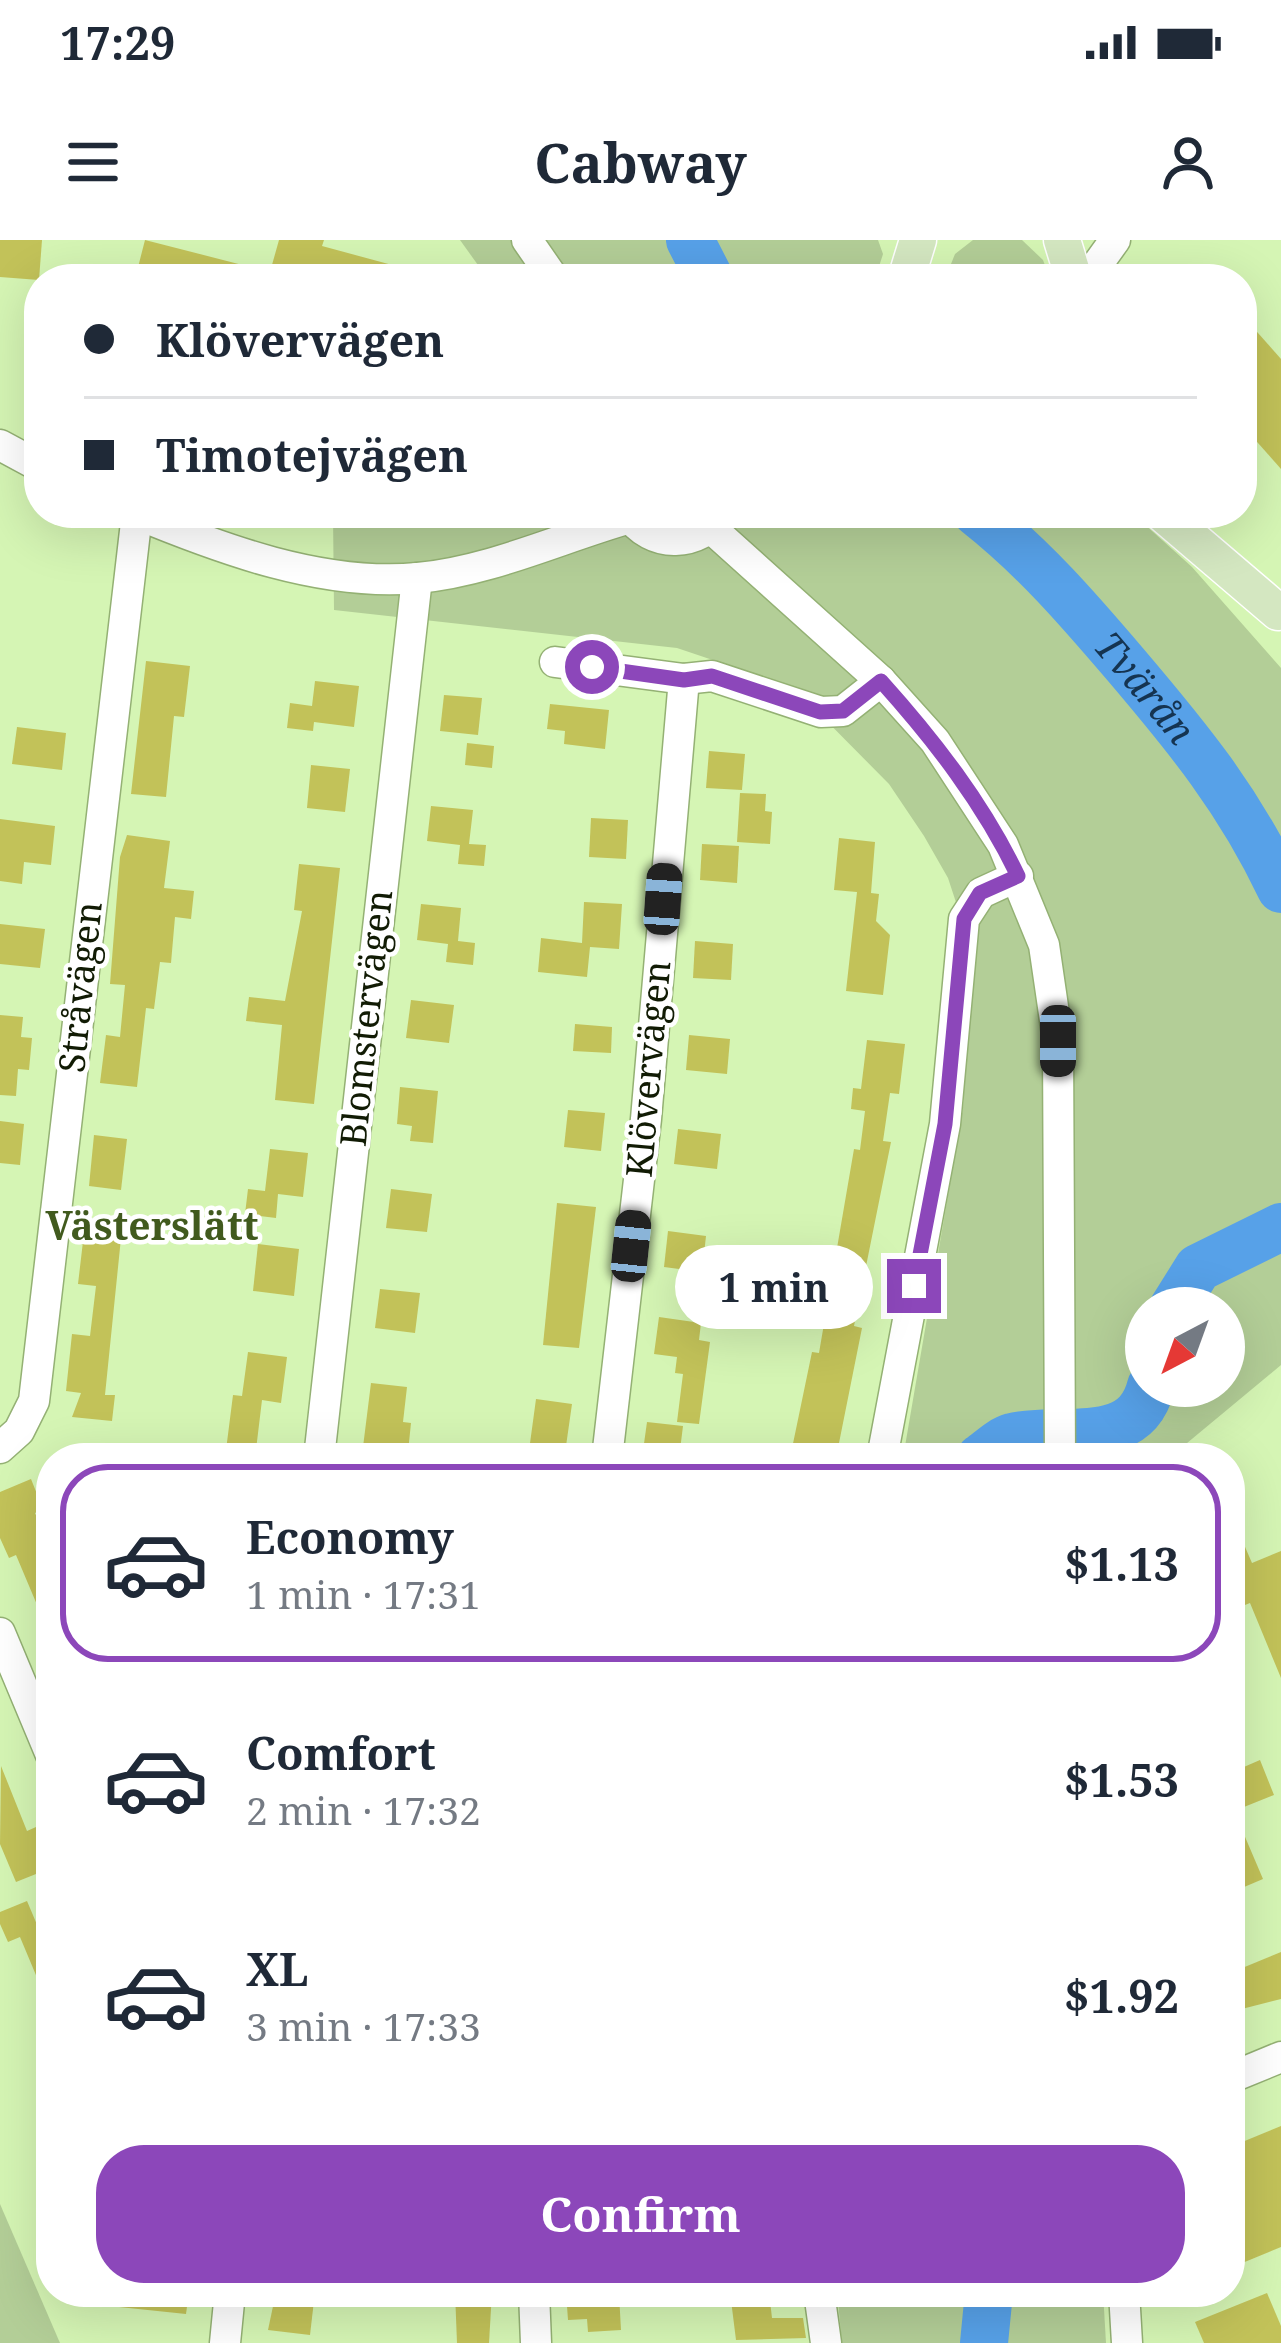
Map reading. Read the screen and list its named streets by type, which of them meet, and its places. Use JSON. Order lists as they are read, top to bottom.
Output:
{
  "streets": {
    "street": ["Stråvägen", "Blomstervägen", "Klövervägen"]
  },
  "districts": ["Västerslätt"],
  "water": ["Tvärån"],
  "north": "bottom left",
  "page": {
    "status": "17:29",
    "header": "Cabway",
    "banner": ["Klövervägen", "Timotejvägen"],
    "bubble": "1 min",
    "list": [
      {
        "name": "Economy",
        "note": "1 min · 17:31",
        "value": "$1.13"
      },
      {
        "name": "Comfort",
        "note": "2 min · 17:32",
        "value": "$1.53"
      },
      {
        "name": "XL",
        "note": "3 min · 17:33",
        "value": "$1.92"
      }
    ],
    "buttons": "Confirm"
  }
}
